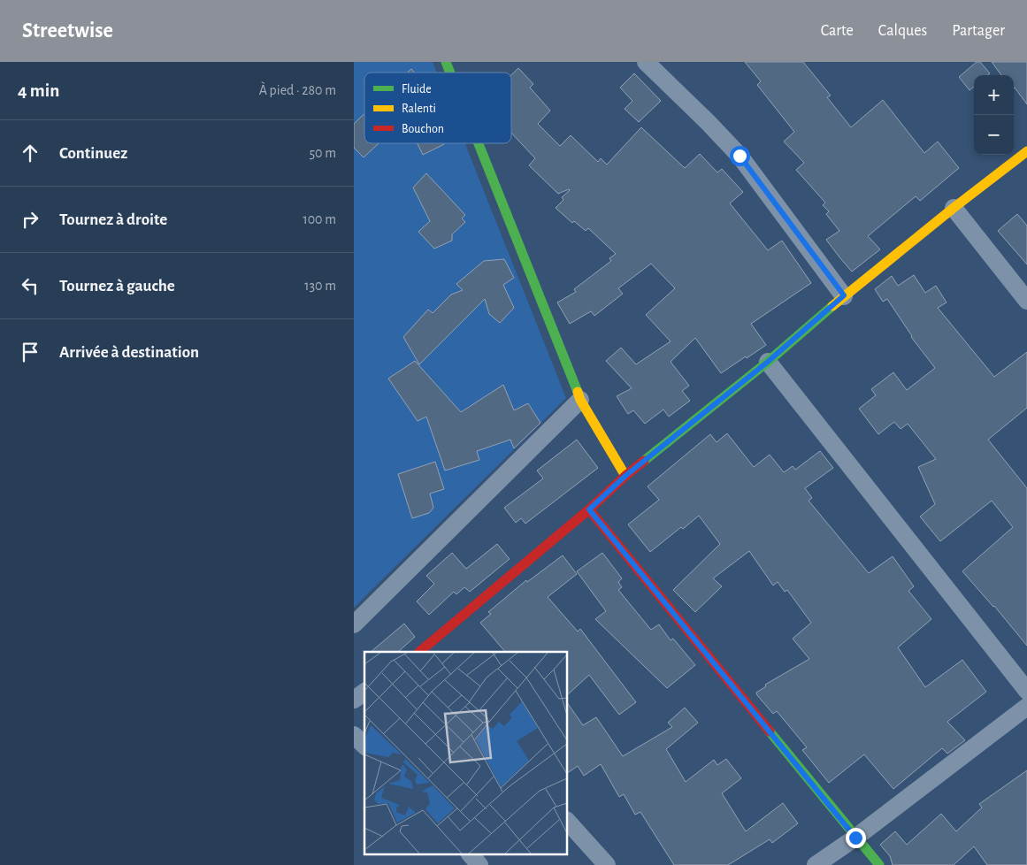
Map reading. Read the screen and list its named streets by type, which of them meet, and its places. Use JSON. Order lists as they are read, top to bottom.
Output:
{
  "legend": ["Fluide", "Ralenti", "Bouchon"],
  "page": {
    "header": "Streetwise",
    "nav": ["Carte", "Calques", "Partager"],
    "heading": ["4 min", "À pied · 280 m"],
    "map_buttons": ["+", "−"],
    "list": [
      ["Continuez", "50 m"],
      ["Tournez à droite", "100 m"],
      ["Tournez à gauche", "130 m"],
      "Arrivée à destination"
    ]
  }
}
